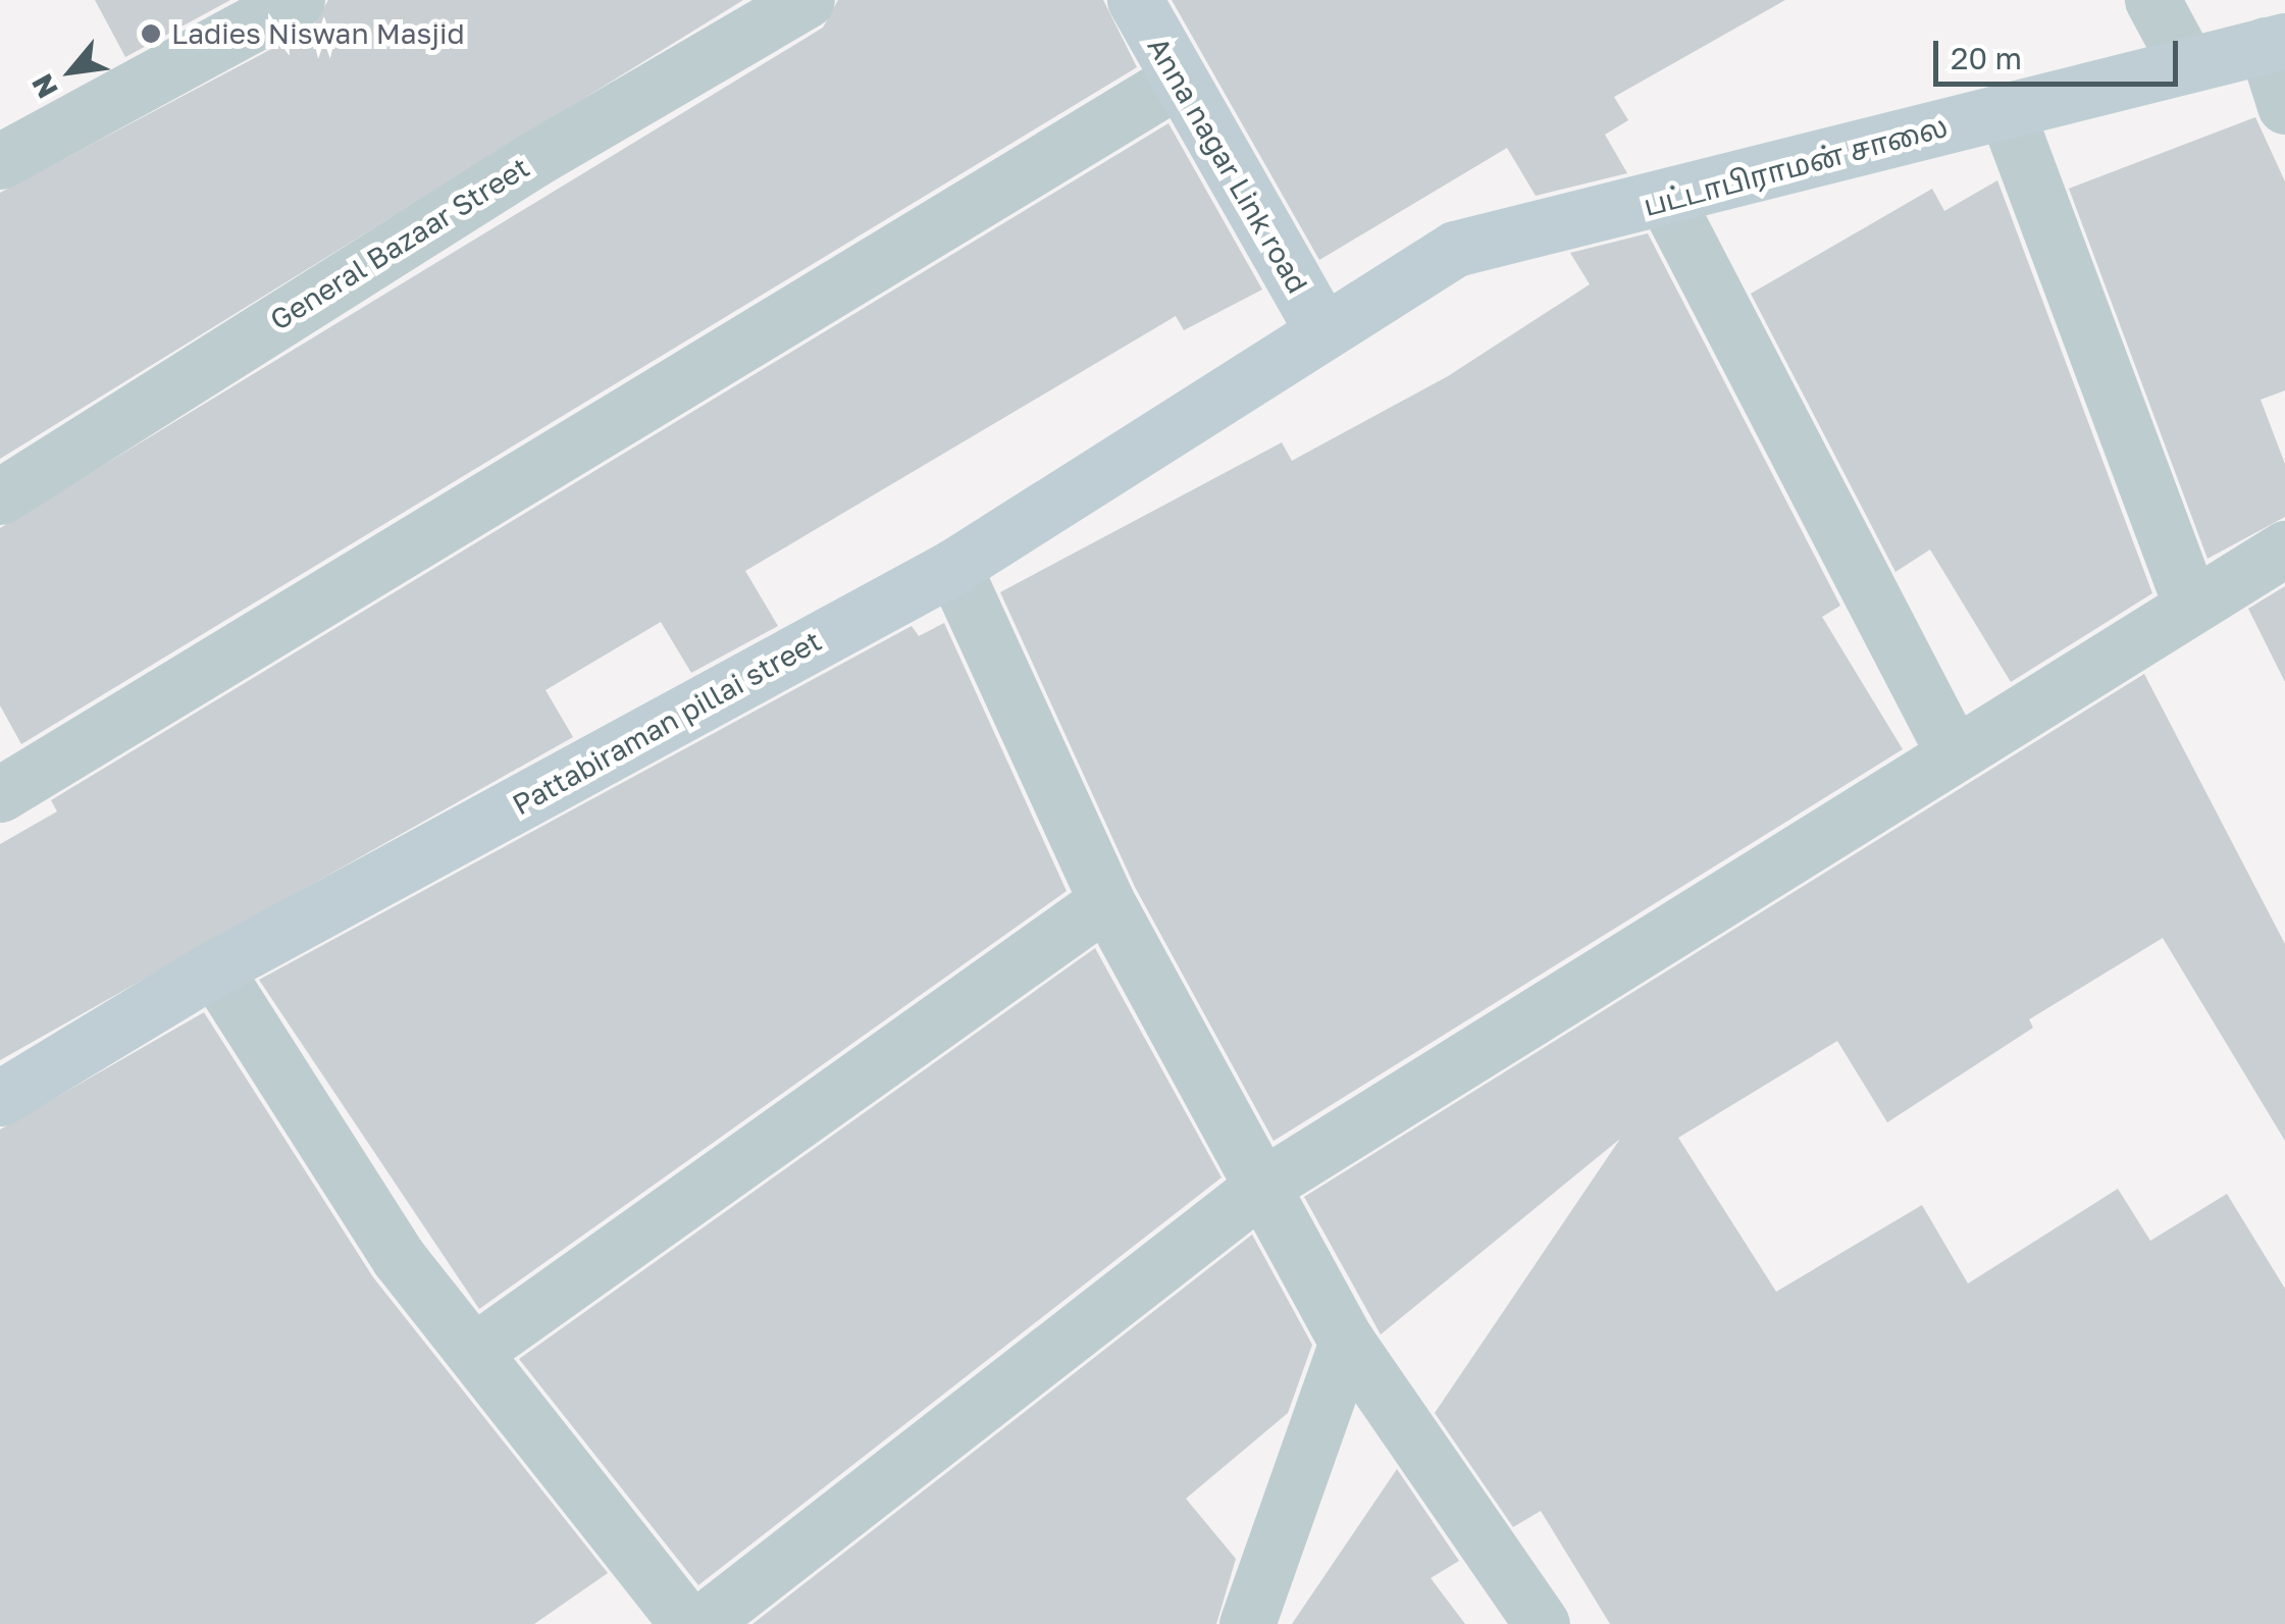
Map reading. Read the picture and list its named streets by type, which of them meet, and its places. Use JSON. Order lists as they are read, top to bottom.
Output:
{
  "streets": {
    "street": [
      "Anna nagar Link road",
      "பட்டாபிராமன் சாலை",
      "General Bazaar Street",
      "Pattabiraman pillai street"
    ]
  },
  "crossings": [
    ["Anna nagar Link road", "பட்டாபிராமன் சாலை"],
    ["Anna nagar Link road", "Pattabiraman pillai street"],
    ["பட்டாபிராமன் சாலை", "Pattabiraman pillai street"]
  ],
  "places": ["Ladies Niswan Masjid"],
  "scale_bar": "20 m",
  "north": "bottom left"
}
